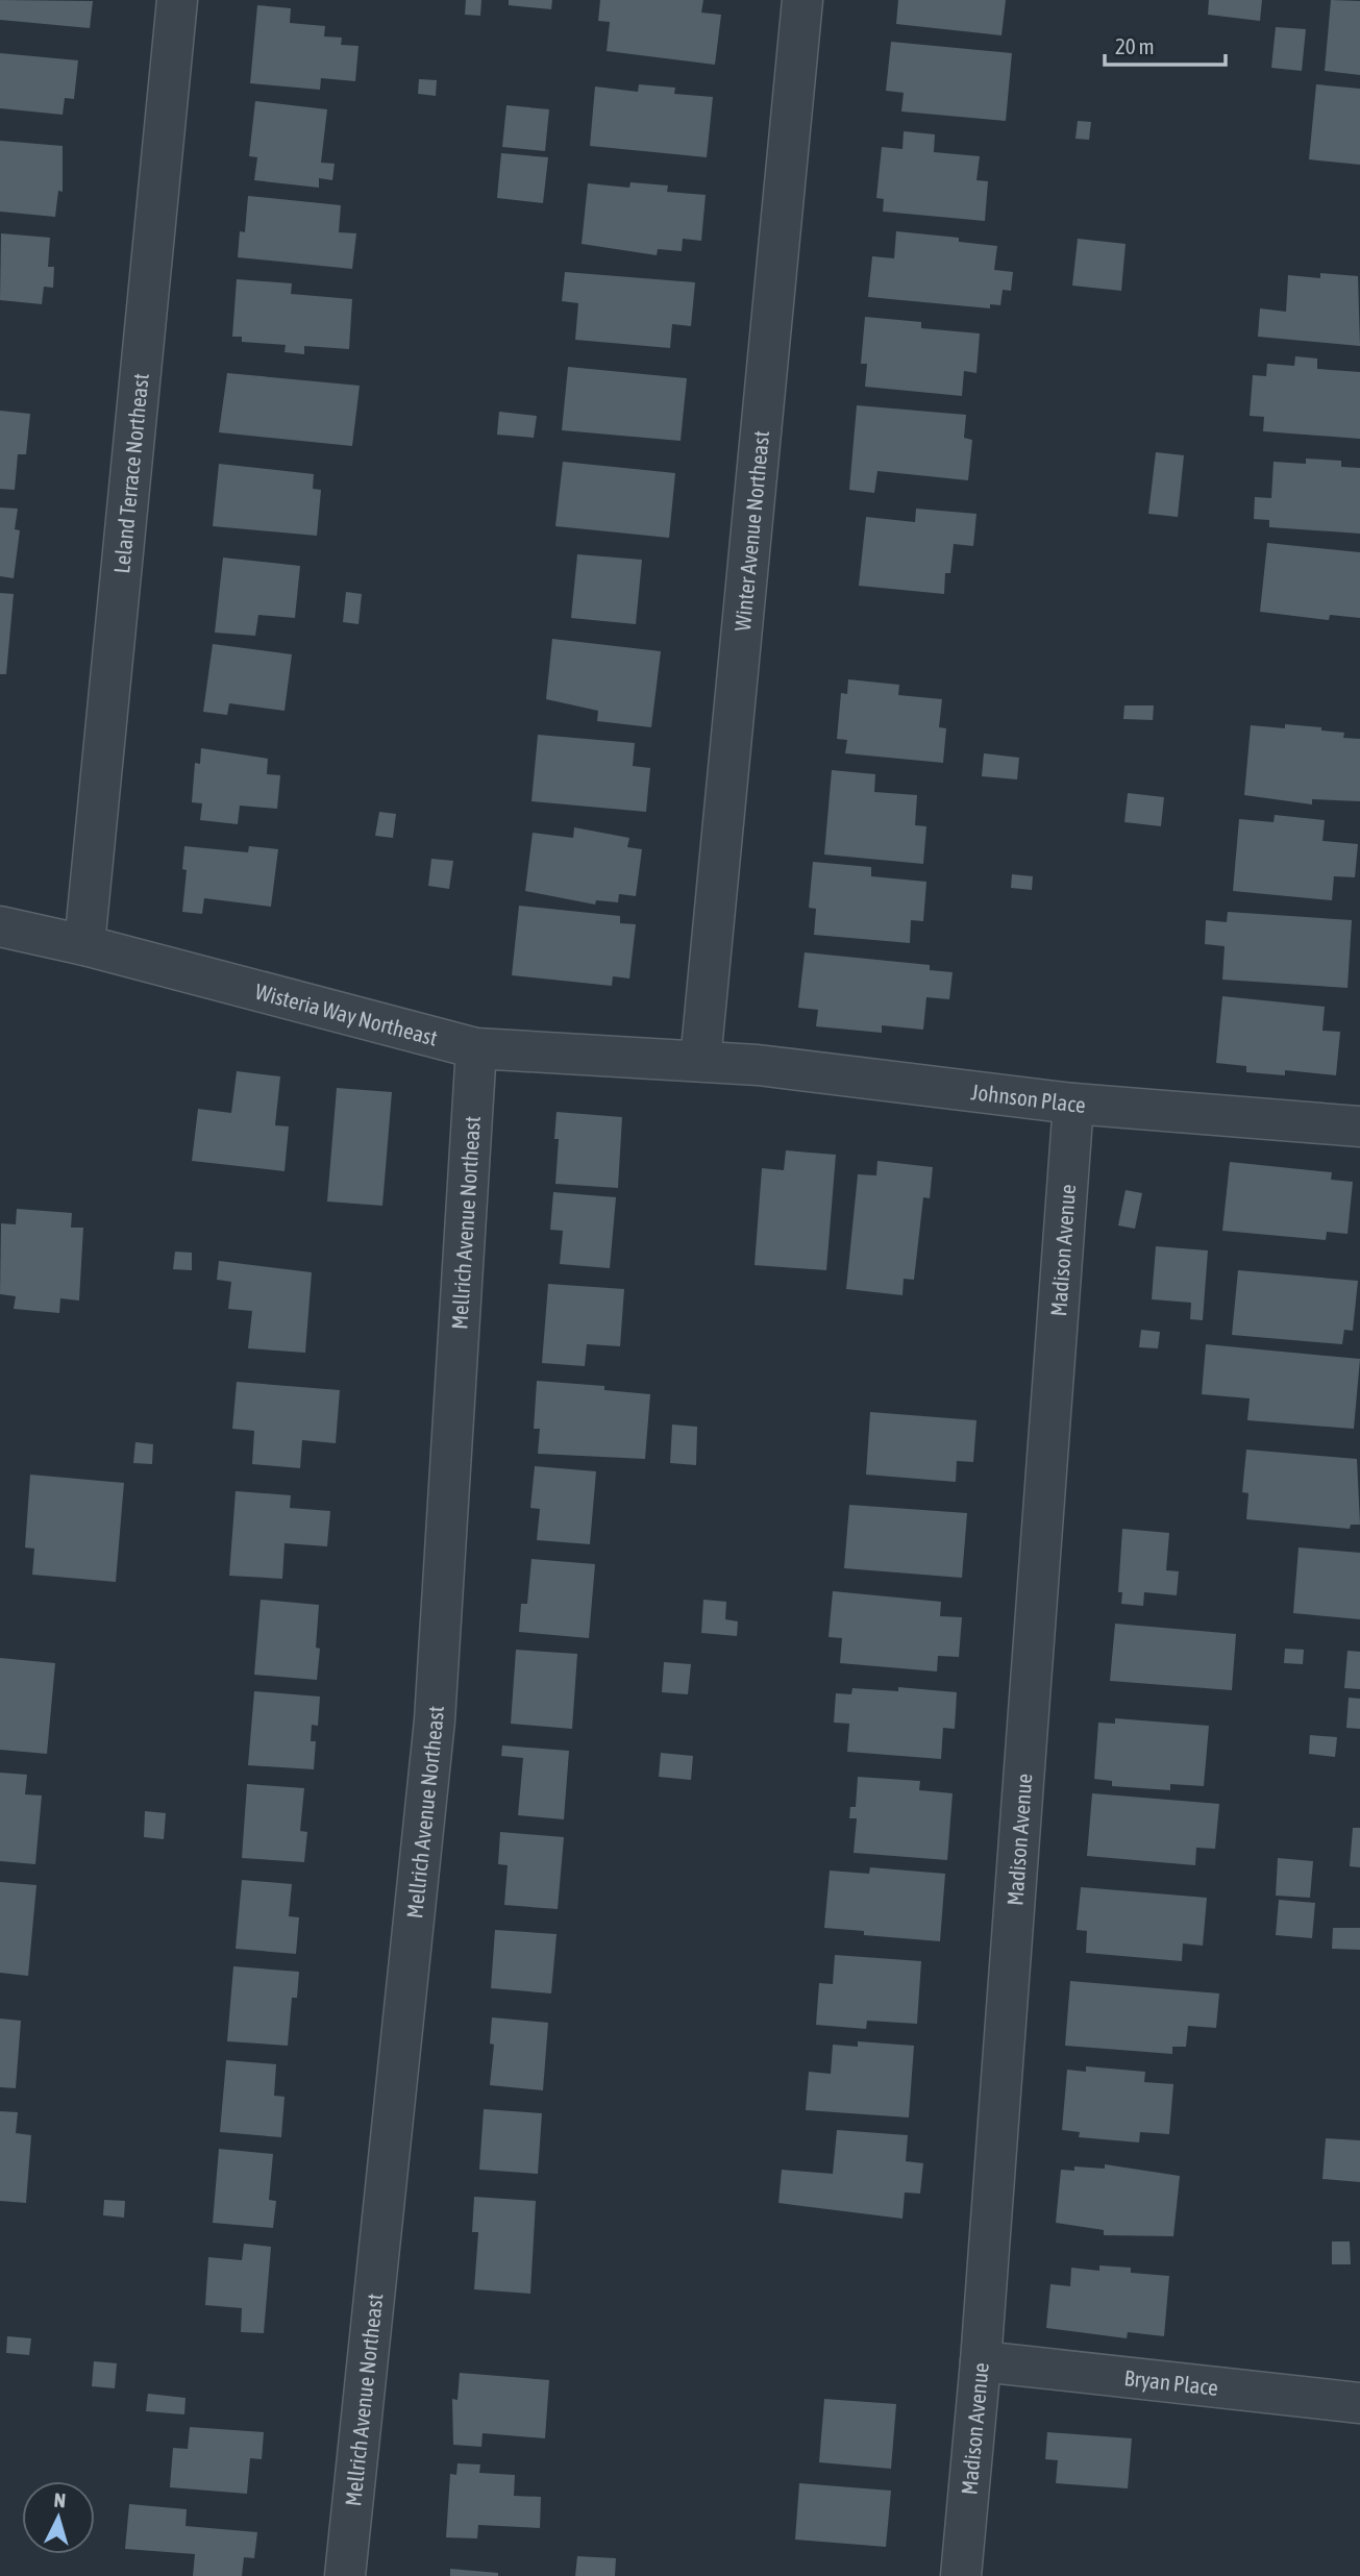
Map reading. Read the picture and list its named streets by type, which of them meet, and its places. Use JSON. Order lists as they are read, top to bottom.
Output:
{
  "streets": {
    "street": [
      "Leland Terrace Northeast",
      "Winter Avenue Northeast",
      "Wisteria Way Northeast",
      "Johnson Place",
      "Mellrich Avenue Northeast",
      "Madison Avenue",
      "Bryan Place"
    ]
  },
  "crossings": [
    ["Leland Terrace Northeast", "Wisteria Way Northeast"],
    ["Winter Avenue Northeast", "Wisteria Way Northeast"],
    ["Winter Avenue Northeast", "Johnson Place"],
    ["Wisteria Way Northeast", "Johnson Place"],
    ["Wisteria Way Northeast", "Mellrich Avenue Northeast"],
    ["Johnson Place", "Madison Avenue"],
    ["Madison Avenue", "Bryan Place"]
  ],
  "scale_bar": "20 m",
  "north": "top"
}
